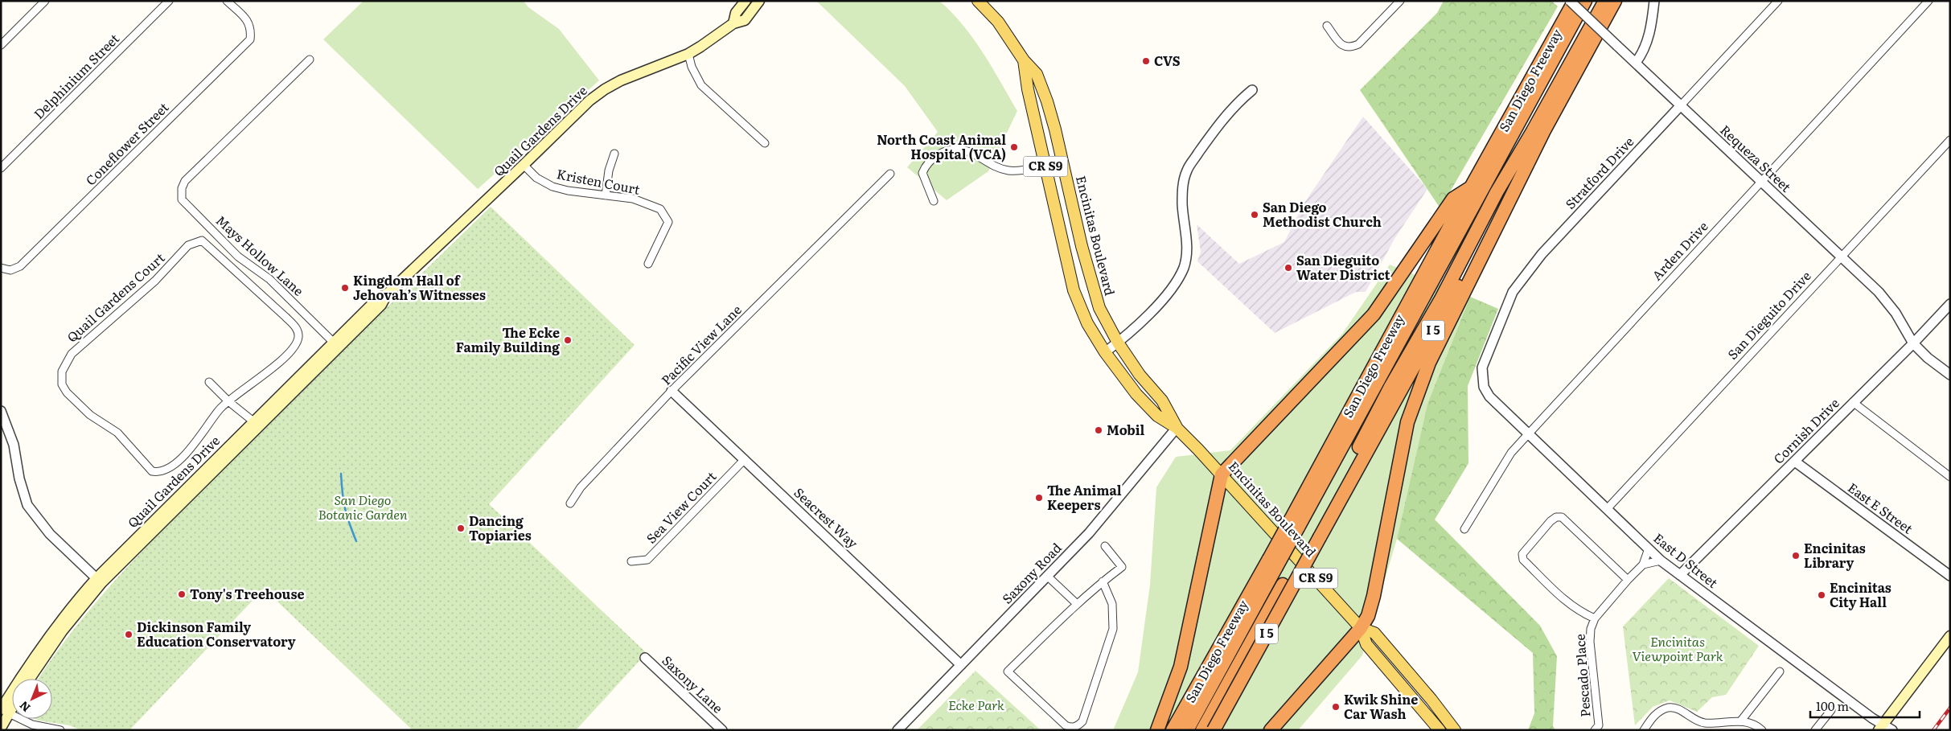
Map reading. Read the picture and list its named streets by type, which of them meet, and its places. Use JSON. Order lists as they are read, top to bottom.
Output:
{
  "streets": {
    "highway": ["San Diego Freeway", "I 5"],
    "main road": ["Quail Gardens Drive", "CR S9", "Encinitas Boulevard"],
    "street": [
      "Delphinium Street",
      "Coneflower Street",
      "Requeza Street",
      "Stratford Drive",
      "Kristen Court",
      "Arden Drive",
      "Mays Hollow Lane",
      "Quail Gardens Court",
      "San Dieguito Drive",
      "Pacific View Lane",
      "Cornish Drive",
      "Sea View Court",
      "East E Street",
      "Seacrest Way",
      "East D Street",
      "Saxony Road",
      "Pescado Place",
      "Saxony Lane"
    ]
  },
  "crossings": [
    ["Quail Gardens Drive", "Kristen Court"],
    ["Quail Gardens Drive", "Mays Hollow Lane"],
    ["Requeza Street", "Stratford Drive"],
    ["Requeza Street", "Arden Drive"],
    ["Requeza Street", "San Dieguito Drive"],
    ["Requeza Street", "Cornish Drive"],
    ["Stratford Drive", "East D Street"],
    ["Encinitas Boulevard", "Saxony Road"],
    ["Arden Drive", "East D Street"],
    ["San Dieguito Drive", "East D Street"],
    ["Pacific View Lane", "Seacrest Way"],
    ["Cornish Drive", "East E Street"],
    ["Cornish Drive", "East D Street"],
    ["Sea View Court", "Seacrest Way"],
    ["Seacrest Way", "Saxony Road"],
    ["East D Street", "Pescado Place"]
  ],
  "parks": ["San Diego Botanic Garden", "Encinitas Viewpoint Park", "Ecke Park"],
  "places": [
    "CVS",
    "North Coast Animal Hospital (VCA)",
    "San Diego Methodist Church",
    "San Dieguito Water District",
    "Kingdom Hall of Jehovah’s Witnesses",
    "The Ecke Family Building",
    "Mobil",
    "The Animal Keepers",
    "Dancing Topiaries",
    "Encinitas Library",
    "Tony's Treehouse",
    "Encinitas City Hall",
    "Dickinson Family Education Conservatory",
    "Kwik Shine Car Wash"
  ],
  "scale_bar": "100 m",
  "north": "bottom left"
}
